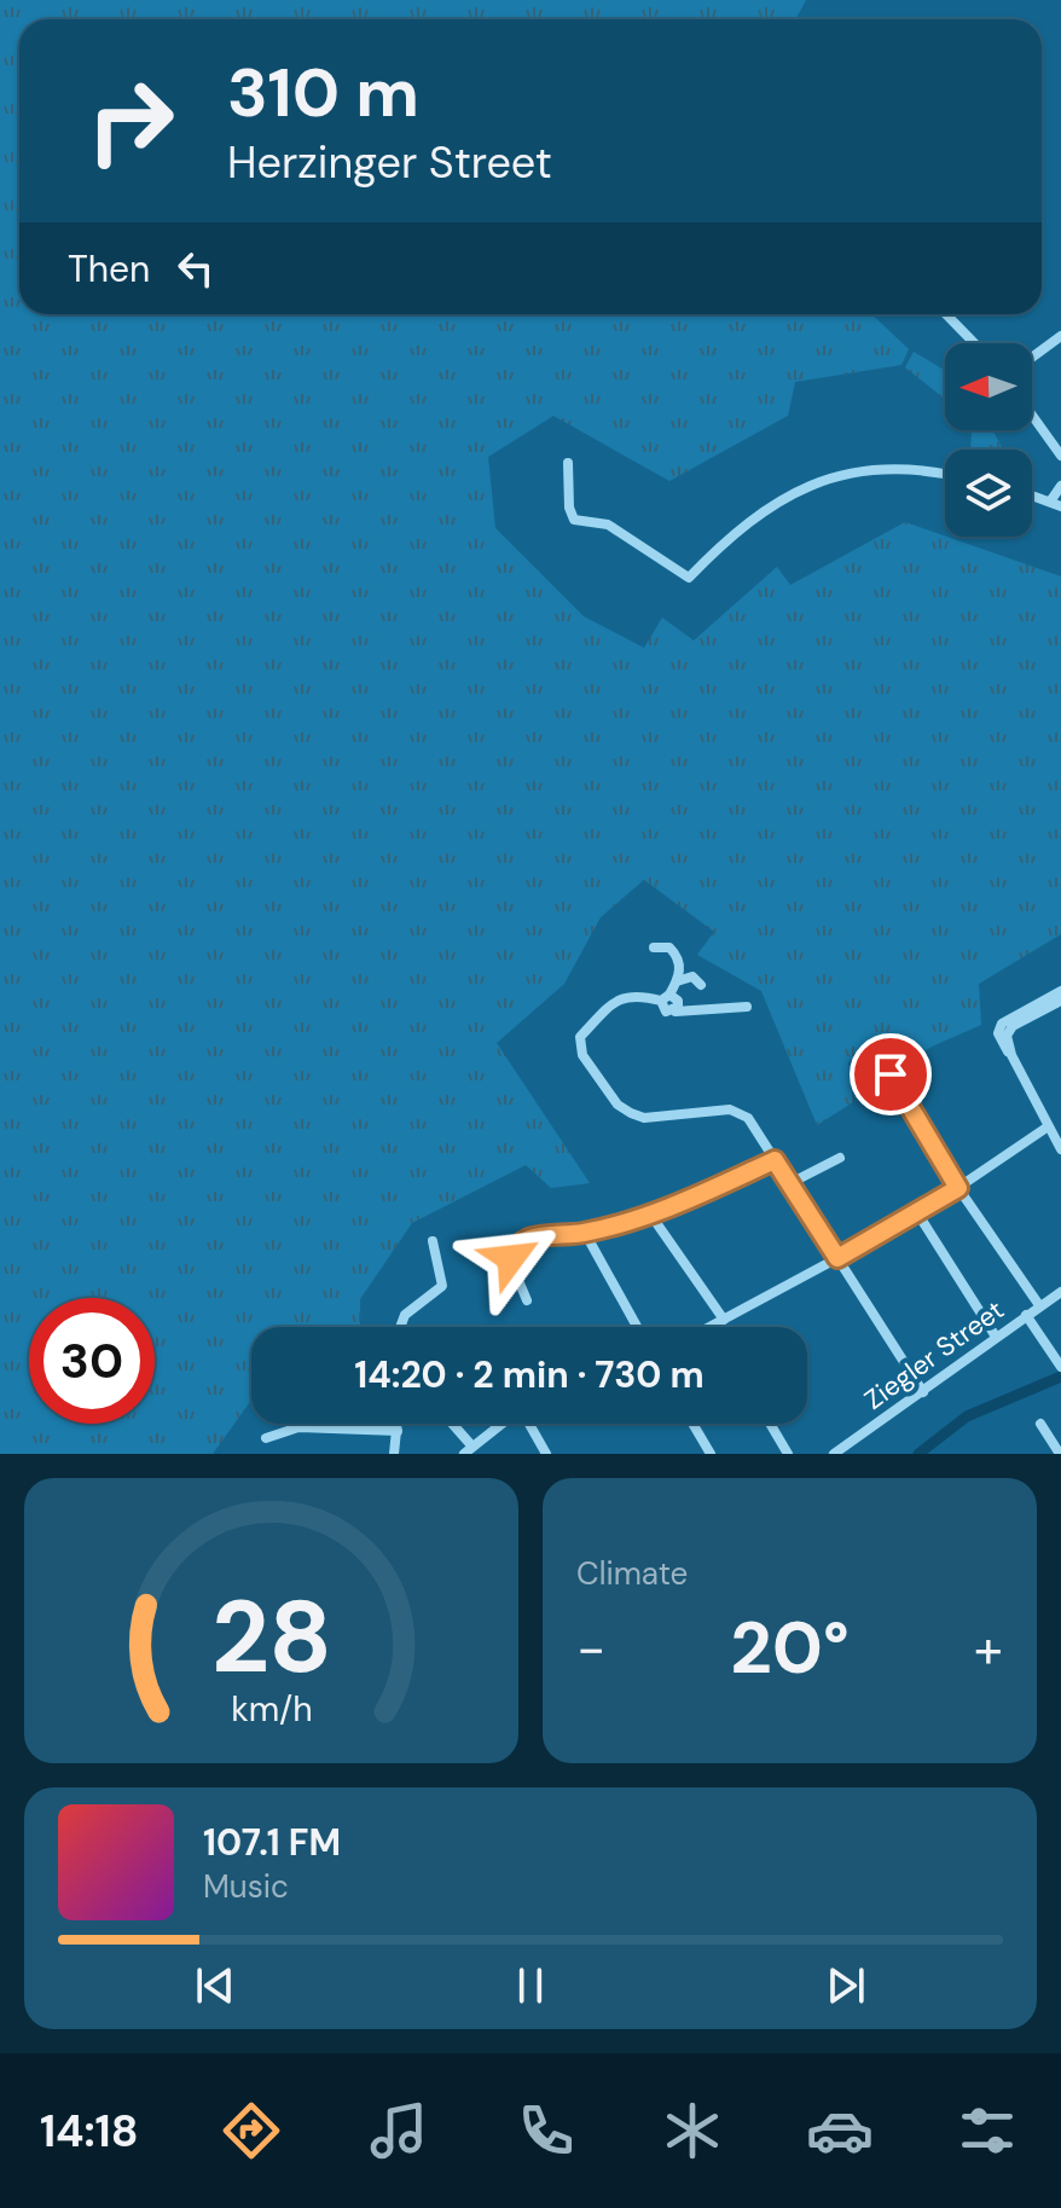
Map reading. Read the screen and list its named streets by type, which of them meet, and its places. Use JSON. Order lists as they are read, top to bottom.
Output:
{
  "streets": {
    "street": ["Ziegler Street"]
  },
  "north": "left",
  "page": {
    "turn": ["310 m", "Herzinger Street"],
    "then": "Then",
    "limit": "30",
    "trip": "14:20 · 2 min · 730 m",
    "tile": "Climate",
    "heat": ["−", "20°", "+"],
    "song": ["107.1 FM", "Music"],
    "tabs": "14:18",
    "gauge": ["28", "km/h"]
  }
}
